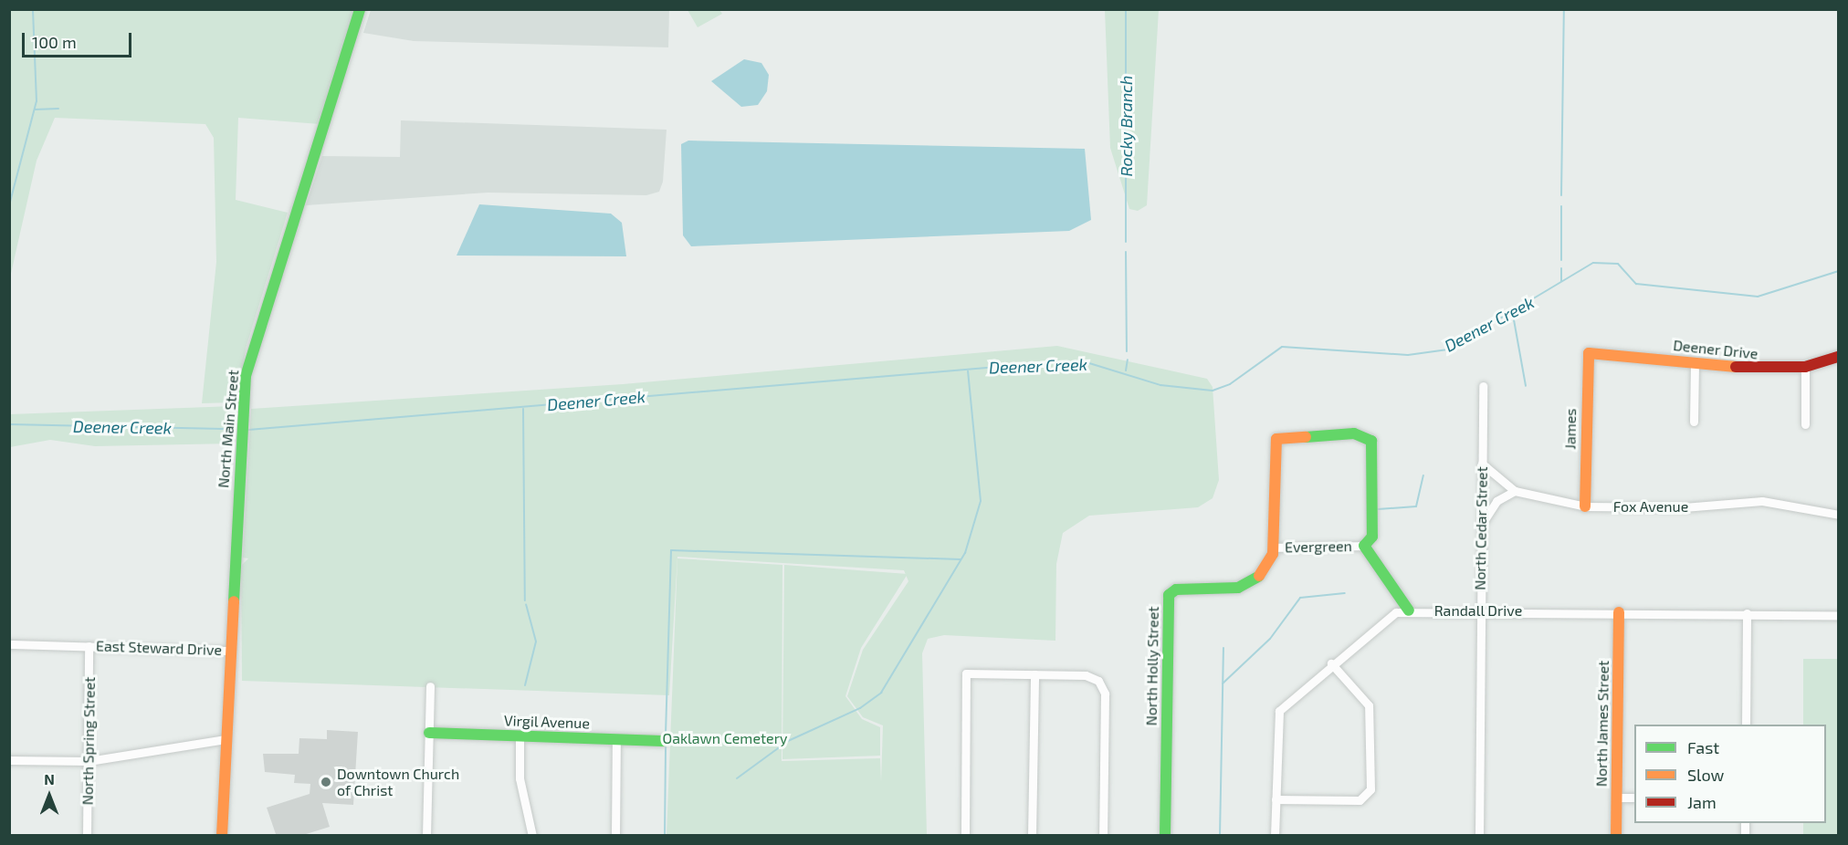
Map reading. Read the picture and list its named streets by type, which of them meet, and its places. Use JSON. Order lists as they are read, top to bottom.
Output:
{
  "streets": {
    "street": [
      "Deener Drive",
      "North Main Street",
      "James",
      "Fox Avenue",
      "North Cedar Street",
      "Evergreen",
      "Randall Drive",
      "East Steward Drive",
      "North Holly Street",
      "Virgil Avenue",
      "North James Street",
      "North Spring Street"
    ]
  },
  "crossings": [
    ["Deener Drive", "James"],
    ["North Main Street", "East Steward Drive"],
    ["James", "Fox Avenue"],
    ["North Cedar Street", "Randall Drive"],
    ["Evergreen", "North Holly Street"],
    ["Randall Drive", "North James Street"],
    ["East Steward Drive", "North Spring Street"]
  ],
  "water": ["Rocky Branch", "Deener Creek"],
  "parks": ["Oaklawn Cemetery"],
  "places": ["Downtown Church of Christ"],
  "legend": ["Fast", "Slow", "Jam"],
  "scale_bar": "100 m",
  "north": "top"
}
